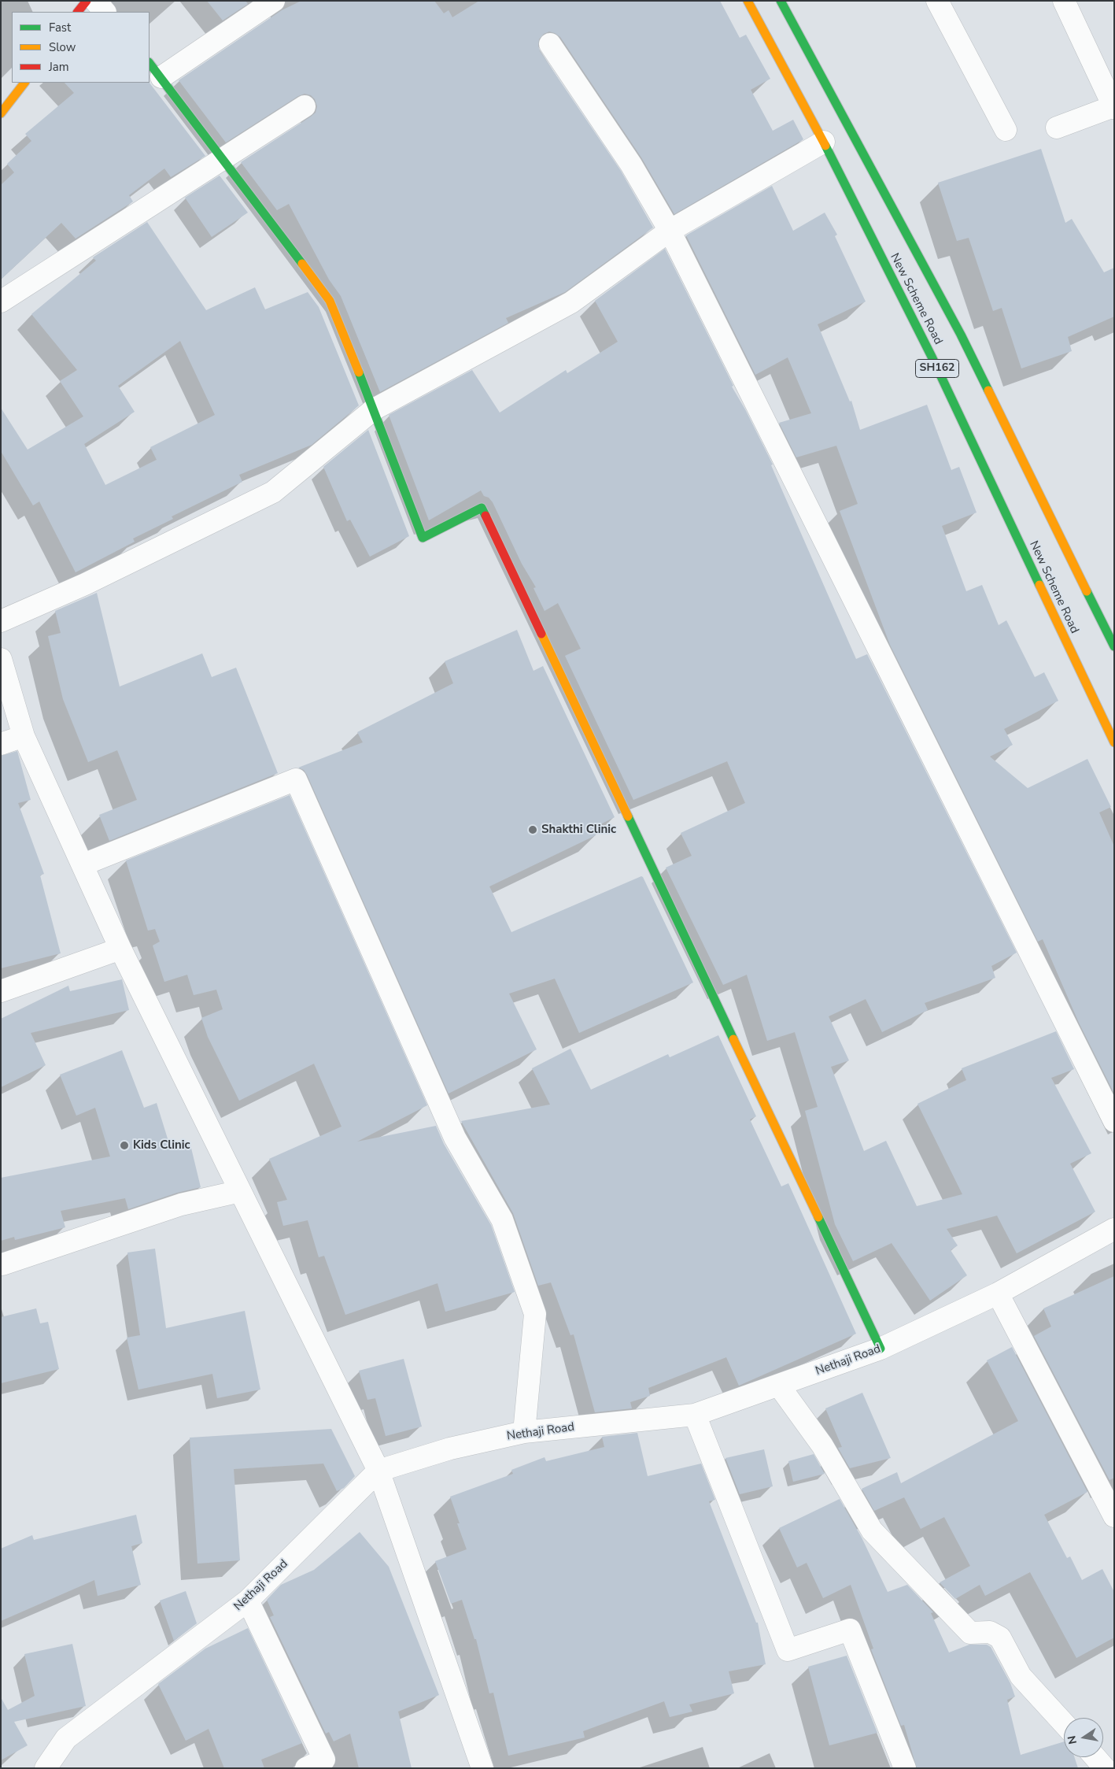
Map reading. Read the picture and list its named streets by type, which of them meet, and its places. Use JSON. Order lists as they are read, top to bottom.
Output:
{
  "streets": {
    "street": ["New Scheme Road", "SH162", "Nethaji Road"]
  },
  "places": ["Shakthi Clinic", "Kids Clinic"],
  "legend": ["Fast", "Slow", "Jam"],
  "north": "left"
}
